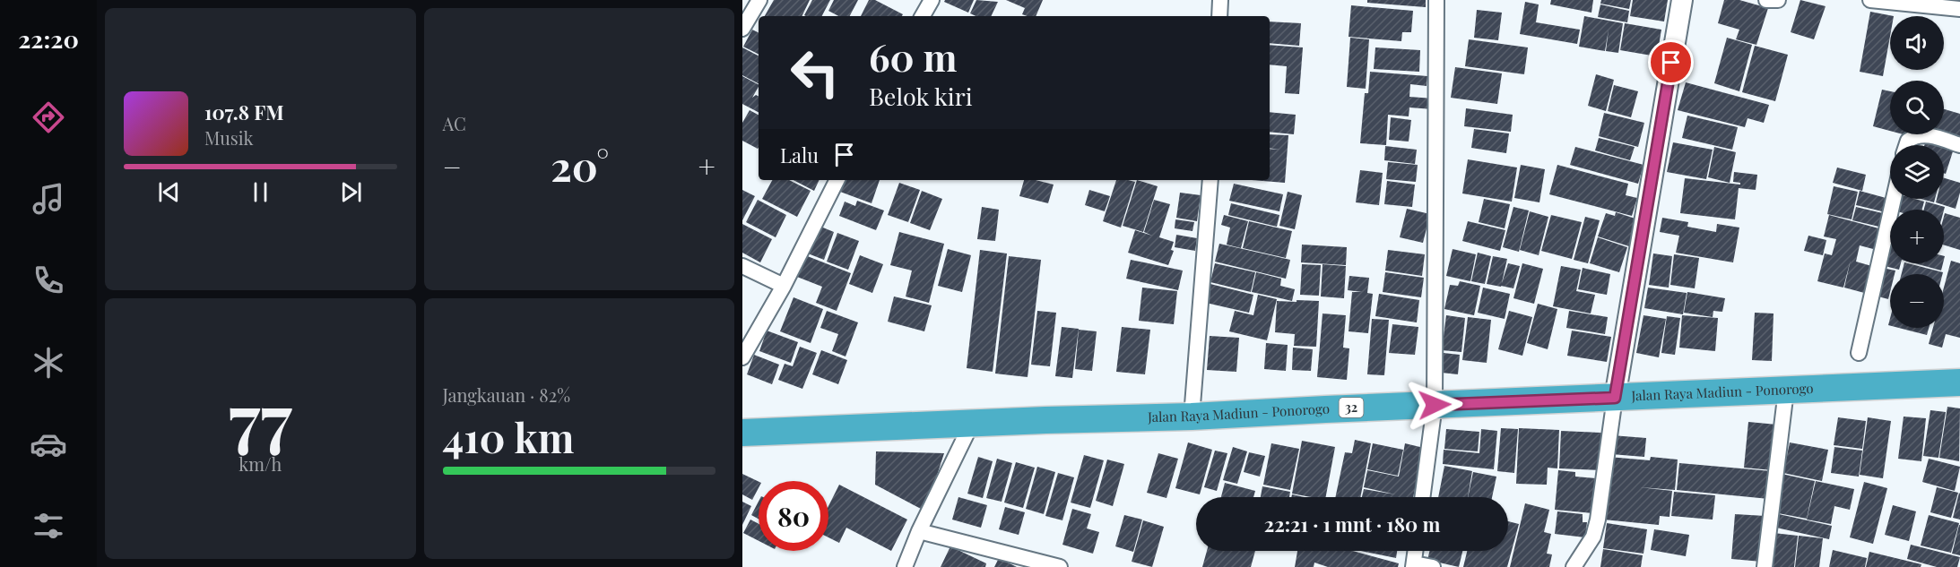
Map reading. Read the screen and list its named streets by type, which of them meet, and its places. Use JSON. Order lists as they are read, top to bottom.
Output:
{
  "streets": {
    "highway": ["Jalan Raya Madiun - Ponorogo", "32"]
  },
  "page": {
    "tabs": "22:20",
    "tile": [
      "AC",
      ["77", "km/h"],
      ["Jangkauan · 82%", "410 km"]
    ],
    "map_buttons": ["+", "−"],
    "turn": ["60 m", "Belok kiri"],
    "song": ["107.8 FM", "Musik"],
    "then": "Lalu",
    "heat": ["−", "20°", "+"],
    "limit": "80",
    "trip": "22:21 · 1 mnt · 180 m"
  }
}
